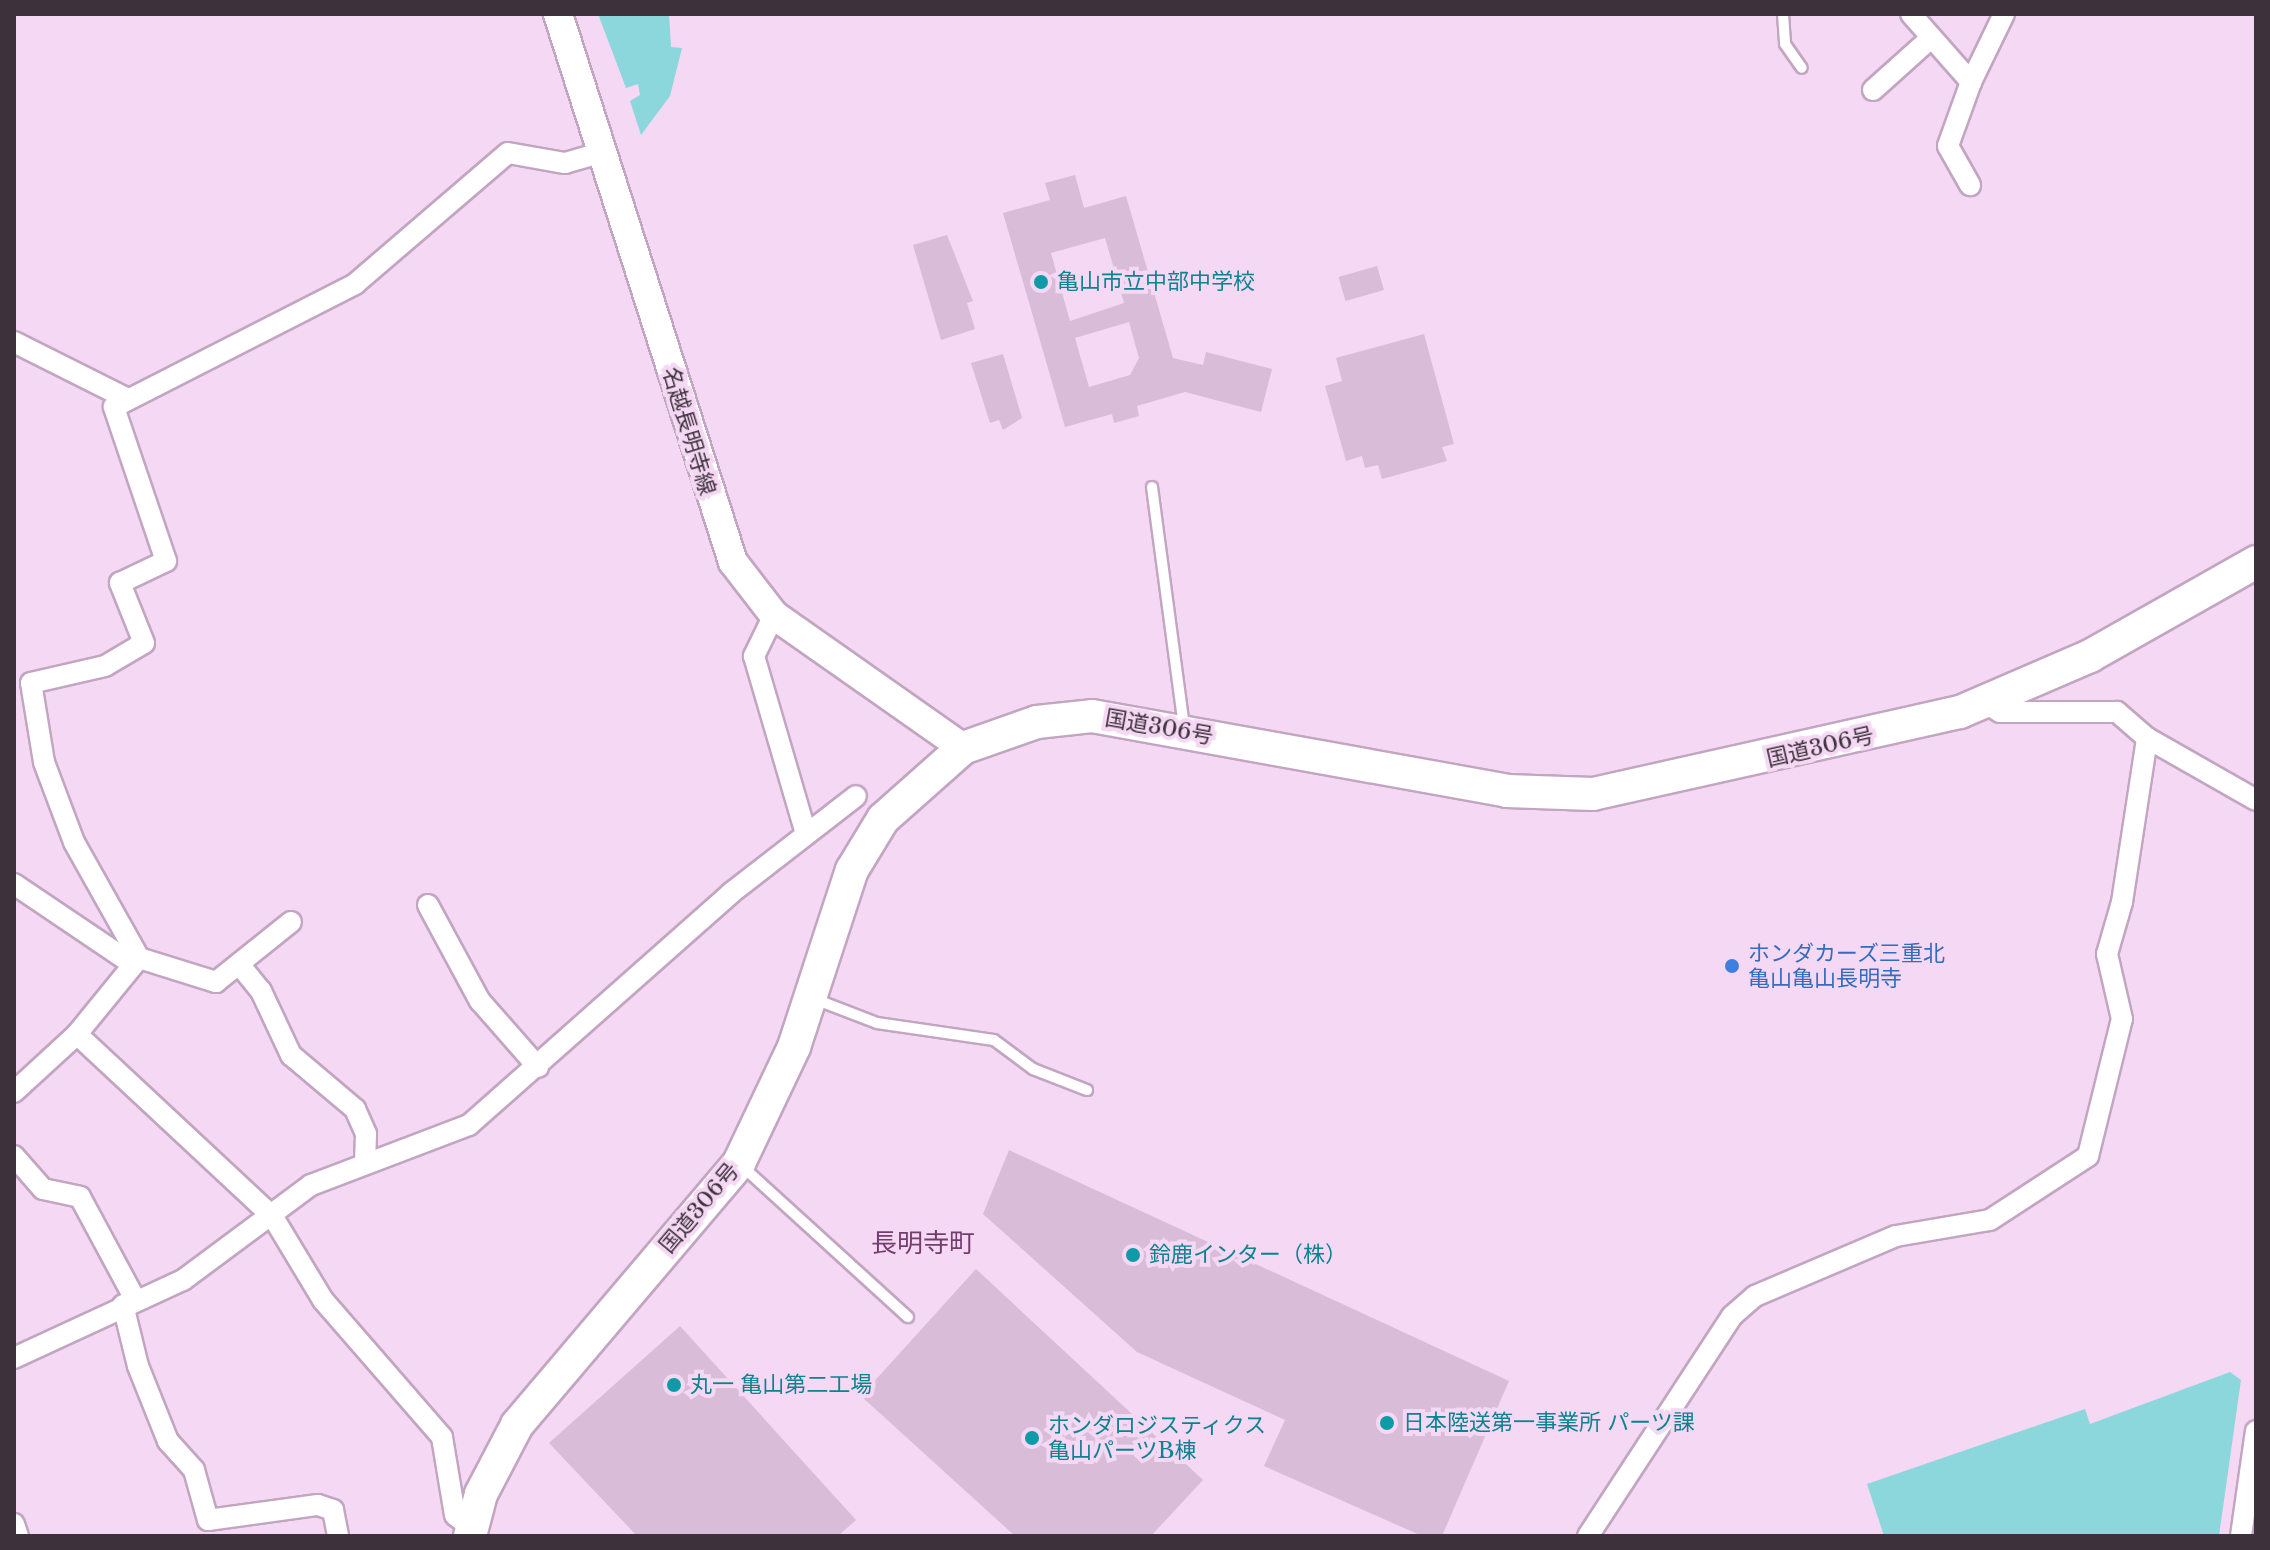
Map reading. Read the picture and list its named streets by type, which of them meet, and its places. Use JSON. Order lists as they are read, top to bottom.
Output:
{
  "streets": {
    "highway": ["国道306号"],
    "main road": ["名越長明寺線"]
  },
  "crossings": [
    ["名越長明寺線", "国道306号"]
  ],
  "districts": ["長明寺町"],
  "places": [
    "亀山市立中部中学校",
    "ホンダカーズ三重北 亀山亀山長明寺",
    "鈴鹿インター（株）",
    "丸一 亀山第二工場",
    "日本陸送第一事業所 パーツ課",
    "ホンダロジスティクス 亀山パーツB棟"
  ]
}
